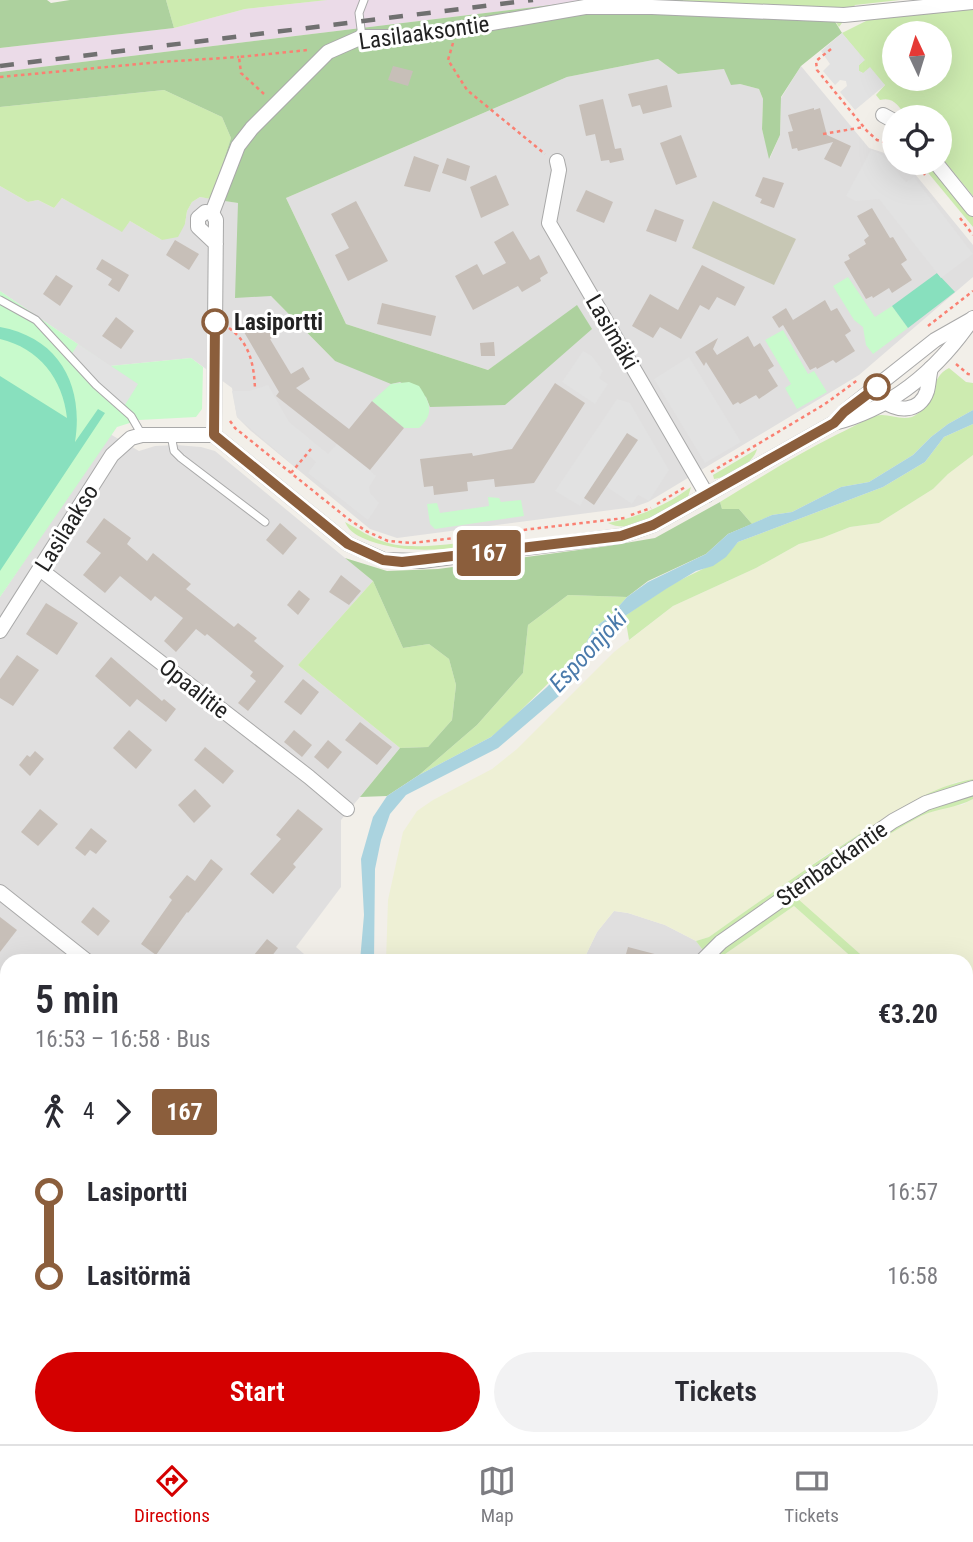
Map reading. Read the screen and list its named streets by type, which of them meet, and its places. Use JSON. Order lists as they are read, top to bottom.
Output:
{
  "streets": {
    "street": [
      "Lasilaaksontie",
      "Lasimäki",
      "Lasilaakso",
      "Opaalitie",
      "Stenbackantie"
    ]
  },
  "crossings": [
    ["Lasilaakso", "Opaalitie"]
  ],
  "water": ["Espoonjoki"],
  "places": ["Lasiportti"],
  "lines": ["bus line 167"],
  "north": "top",
  "page": {
    "on_map": "167",
    "heading": ["5 min", "16:53 – 16:58 · Bus", "€3.20"],
    "legs": ["4", "167"],
    "list": [
      {
        "name": "Lasiportti",
        "value": "16:57"
      },
      {
        "name": "Lasitörmä",
        "value": "16:58"
      }
    ],
    "buttons": ["Start", "Tickets"],
    "tabs": ["Directions", "Map", "Tickets"]
  }
}
